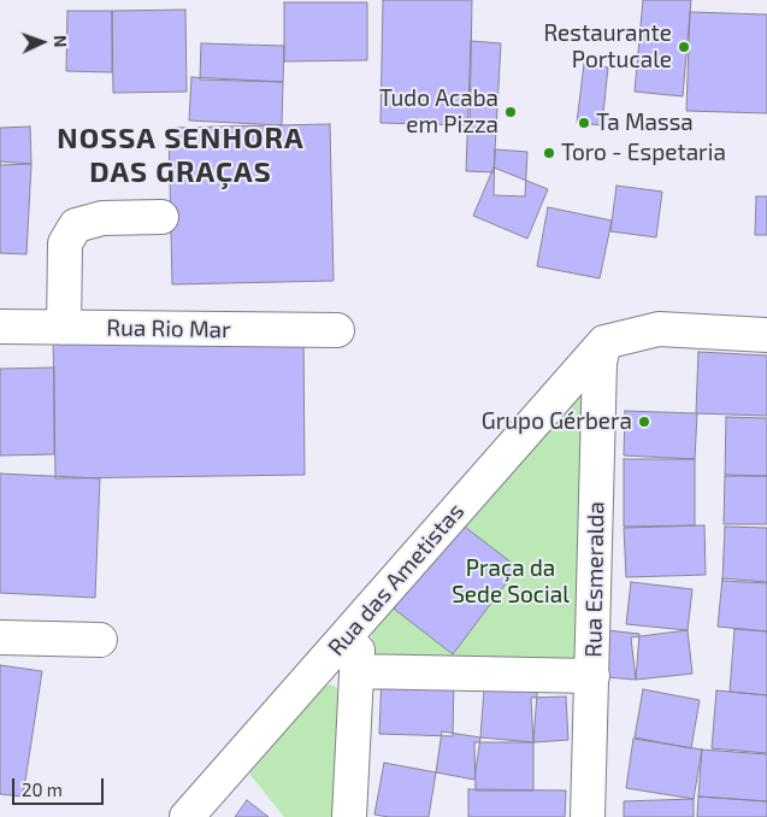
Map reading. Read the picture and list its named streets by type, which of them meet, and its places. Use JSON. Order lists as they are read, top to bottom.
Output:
{
  "streets": {
    "street": ["Rua Rio Mar", "Rua das Ametistas", "Rua Esmeralda"]
  },
  "crossings": [
    ["Rua das Ametistas", "Rua Esmeralda"]
  ],
  "districts": ["NOSSA SENHORA DAS GRAÇAS"],
  "parks": ["Praça da Sede Social"],
  "places": [
    "Restaurante Portucale",
    "Tudo Acaba em Pizza",
    "Ta Massa",
    "Toro - Espetaria",
    "Grupo Gérbera"
  ],
  "scale_bar": "20 m",
  "north": "right"
}
